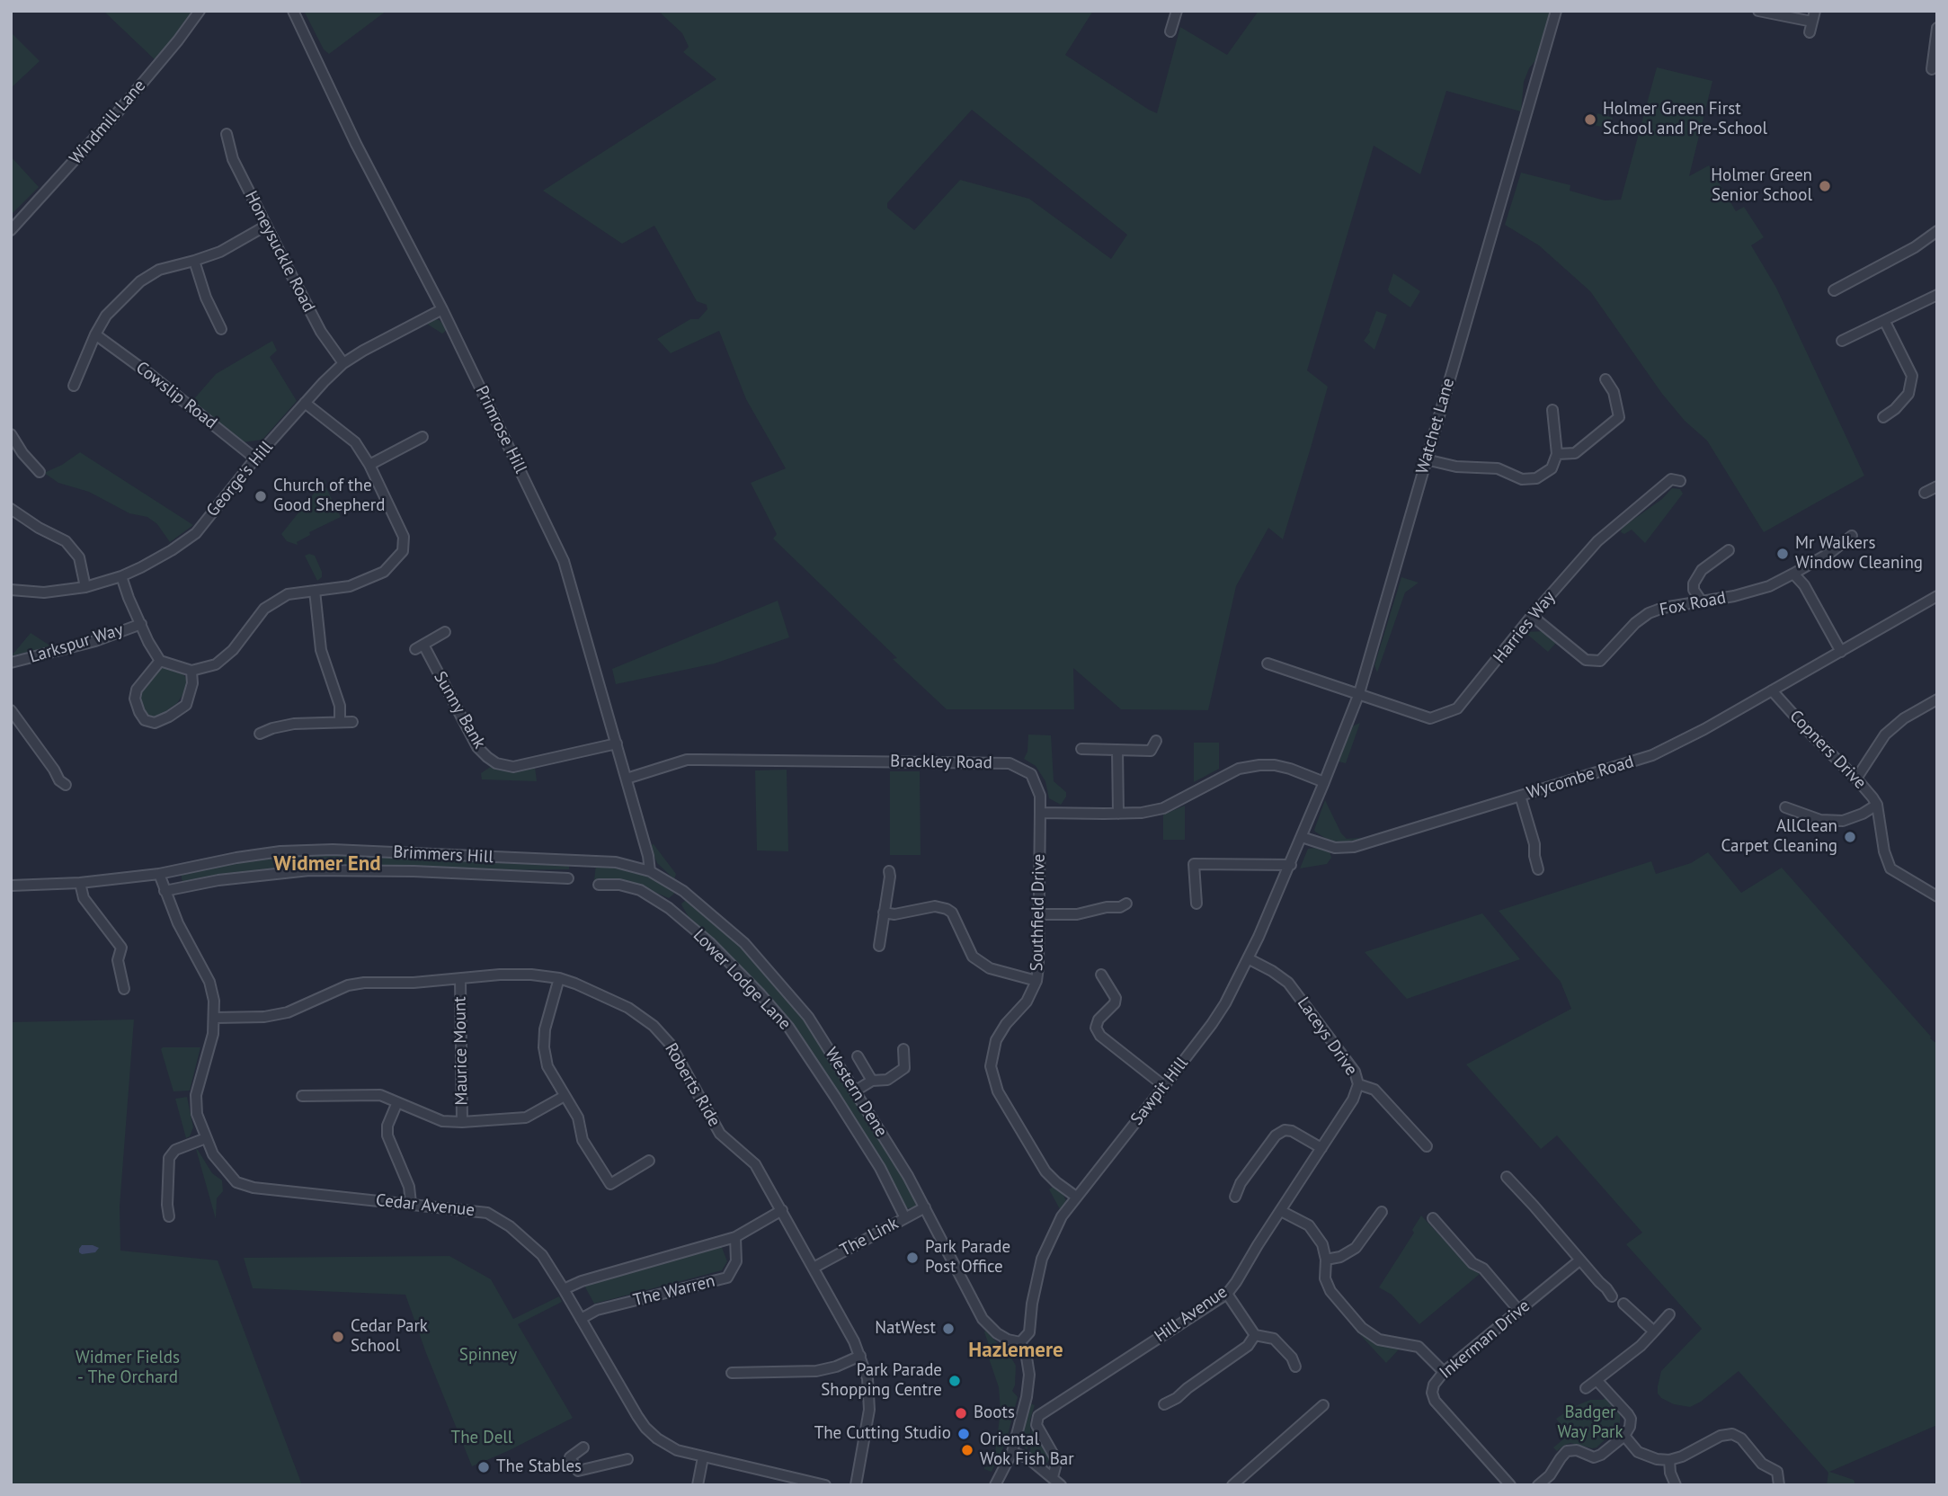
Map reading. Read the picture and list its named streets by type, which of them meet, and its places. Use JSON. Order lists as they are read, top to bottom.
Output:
{
  "streets": {
    "street": [
      "Windmill Lane",
      "Honeysuckle Road",
      "Cowslip Road",
      "Watchet Lane",
      "Primrose Hill",
      "George's Hill",
      "Fox Road",
      "Harries Way",
      "Larkspur Way",
      "Sunny Bank",
      "Copners Drive",
      "Brackley Road",
      "Wycombe Road",
      "Brimmers Hill",
      "Southfield Drive",
      "Lower Lodge Lane",
      "Laceys Drive",
      "Maurice Mount",
      "Roberts Ride",
      "Sawpit Hill",
      "Western Dene",
      "Cedar Avenue",
      "The Link",
      "The Warren",
      "Hill Avenue",
      "Inkerman Drive"
    ]
  },
  "crossings": [
    ["Honeysuckle Road", "George's Hill"],
    ["Cowslip Road", "George's Hill"],
    ["Watchet Lane", "Harries Way"],
    ["Watchet Lane", "Wycombe Road"],
    ["Watchet Lane", "Sawpit Hill"],
    ["Primrose Hill", "George's Hill"],
    ["Primrose Hill", "Sunny Bank"],
    ["Primrose Hill", "Brackley Road"],
    ["Primrose Hill", "Brimmers Hill"],
    ["Primrose Hill", "Western Dene"],
    ["Fox Road", "Harries Way"],
    ["Copners Drive", "Wycombe Road"],
    ["Brackley Road", "Southfield Drive"],
    ["Wycombe Road", "Sawpit Hill"],
    ["Brimmers Hill", "Western Dene"],
    ["Brimmers Hill", "Cedar Avenue"],
    ["Southfield Drive", "Sawpit Hill"],
    ["Lower Lodge Lane", "The Link"],
    ["Laceys Drive", "Sawpit Hill"],
    ["Laceys Drive", "Hill Avenue"],
    ["Maurice Mount", "Roberts Ride"],
    ["Roberts Ride", "Cedar Avenue"],
    ["Roberts Ride", "The Link"],
    ["Roberts Ride", "The Warren"],
    ["Sawpit Hill", "Western Dene"],
    ["Western Dene", "The Link"],
    ["Cedar Avenue", "The Warren"]
  ],
  "districts": ["Widmer End", "Hazlemere"],
  "parks": [
    "Spinney",
    "Widmer Fields - The Orchard",
    "Badger Way Park",
    "The Dell"
  ],
  "places": [
    "Holmer Green First School and Pre-School",
    "Holmer Green Senior School",
    "Church of the Good Shepherd",
    "Mr Walkers Window Cleaning",
    "AllClean Carpet Cleaning",
    "Park Parade Post Office",
    "NatWest",
    "Cedar Park School",
    "Park Parade Shopping Centre",
    "Boots",
    "The Cutting Studio",
    "Oriental Wok Fish Bar",
    "The Stables"
  ]
}
